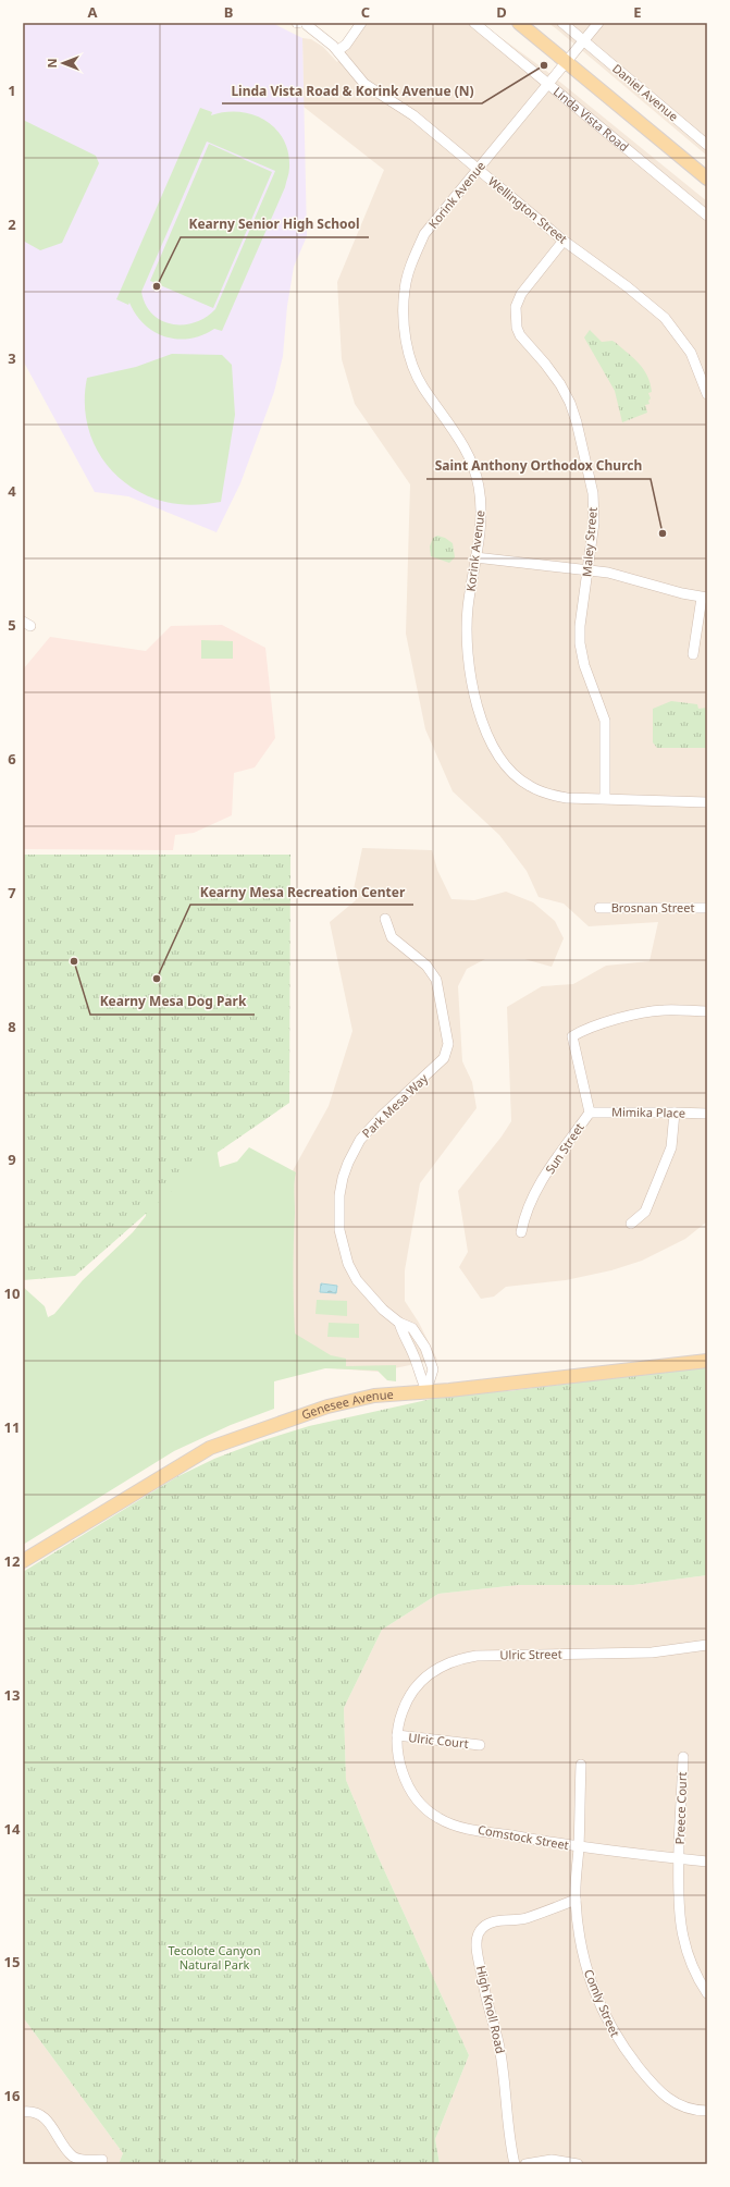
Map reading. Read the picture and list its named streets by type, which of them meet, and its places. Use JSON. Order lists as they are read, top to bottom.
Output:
{
  "streets": {
    "main road": ["Genesee Avenue"],
    "street": [
      "Daniel Avenue",
      "Linda Vista Road",
      "Korink Avenue",
      "Wellington Street",
      "Maley Street",
      "Brosnan Street",
      "Park Mesa Way",
      "Mimika Place",
      "Sun Street",
      "Ulric Street",
      "Ulric Court",
      "Preece Court",
      "Comstock Street",
      "Comly Street",
      "High Knoll Road"
    ]
  },
  "crossings": [
    ["Linda Vista Road", "Korink Avenue"],
    ["Korink Avenue", "Wellington Street"],
    ["Korink Avenue", "Maley Street"],
    ["Wellington Street", "Maley Street"],
    ["Park Mesa Way", "Genesee Avenue"],
    ["Mimika Place", "Sun Street"],
    ["Ulric Street", "Ulric Court"],
    ["Ulric Street", "Comstock Street"],
    ["Ulric Court", "Comstock Street"],
    ["Preece Court", "Comstock Street"],
    ["Comstock Street", "Comly Street"],
    ["Comly Street", "High Knoll Road"]
  ],
  "parks": ["Tecolote Canyon Natural Park"],
  "places": [
    "Linda Vista Road & Korink Avenue (N)",
    "Kearny Senior High School",
    "Saint Anthony Orthodox Church",
    "Kearny Mesa Dog Park",
    "Kearny Mesa Recreation Center"
  ],
  "north": "left",
  "grid": {
    "columns": [
      "A",
      "B",
      "C",
      "D",
      "E"
    ],
    "rows": [
      "1",
      "2",
      "3",
      "4",
      "5",
      "6",
      "7",
      "8",
      "9",
      "10",
      "11",
      "12",
      "13",
      "14",
      "15",
      "16"
    ]
  }
}
